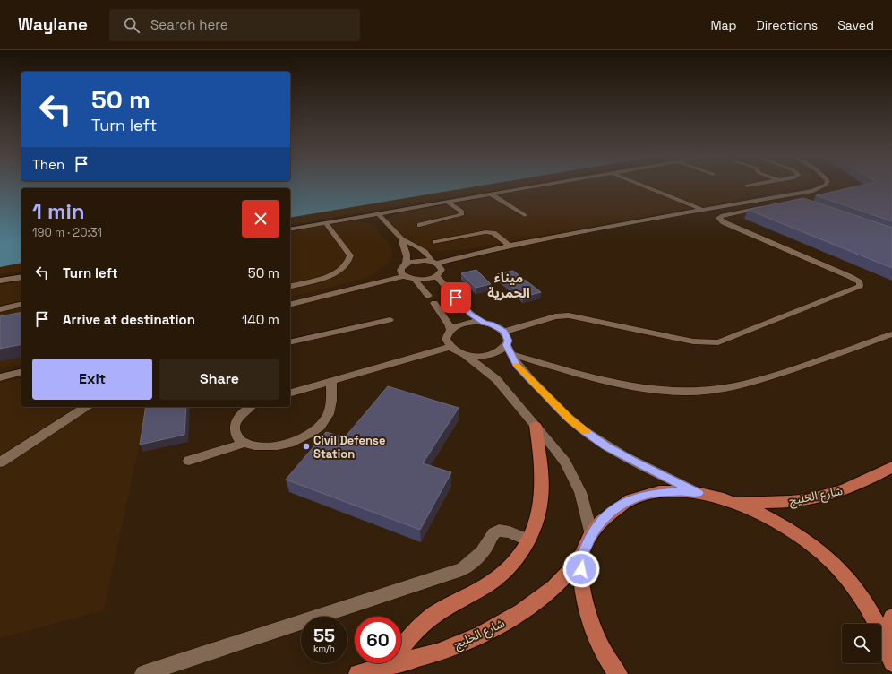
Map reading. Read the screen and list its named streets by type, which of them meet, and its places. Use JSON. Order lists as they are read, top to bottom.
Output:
{
  "streets": {
    "main road": ["شارع الخليج"]
  },
  "districts": ["ميناء الحمرية"],
  "places": ["Civil Defense Station"],
  "page": {
    "header": "Waylane",
    "search": "Search here",
    "nav": ["Map", "Directions", "Saved"],
    "turn": ["50 m", "Turn left"],
    "then": "Then",
    "heading": ["1 min", "190 m · 20:31"],
    "list": [
      {
        "name": "Turn left",
        "value": "50 m"
      },
      {
        "name": "Arrive at destination",
        "value": "140 m"
      }
    ],
    "buttons": ["Exit", "Share"],
    "speed": "55 km/h",
    "limit": "60"
  }
}
